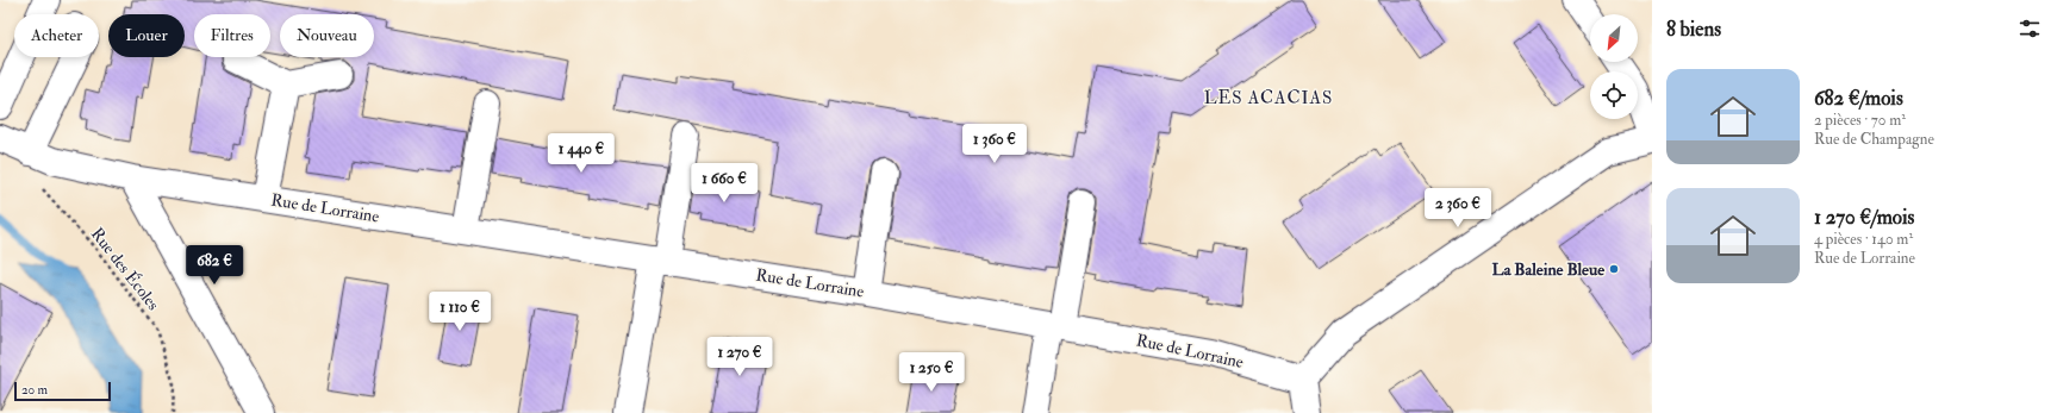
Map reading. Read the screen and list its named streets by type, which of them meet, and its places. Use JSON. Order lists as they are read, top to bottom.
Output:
{
  "streets": {
    "street": ["Rue de Lorraine"],
    "path": ["Rue des Écoles"]
  },
  "crossings": [
    ["Rue de Lorraine", "Rue des Écoles"]
  ],
  "districts": ["LES ACACIAS"],
  "places": ["La Baleine Bleue"],
  "scale_bar": "20 m",
  "north": "bottom left",
  "page": {
    "heading": "8 biens",
    "chip": [
      "Acheter",
      "Louer",
      "Filtres",
      "Nouveau"
    ],
    "list": [
      {
        "name": "682 €/mois",
        "note": "2 pièces · 70 m² · Rue de Champagne"
      },
      {
        "name": "1 270 €/mois",
        "note": "4 pièces · 140 m² · Rue de Lorraine"
      }
    ],
    "price": [
      "1 360 €",
      "1 440 €",
      "1 660 €",
      "2 360 €",
      "682 €",
      "1 110 €",
      "1 270 €",
      "1 250 €"
    ],
    "scale": "20 m"
  }
}
